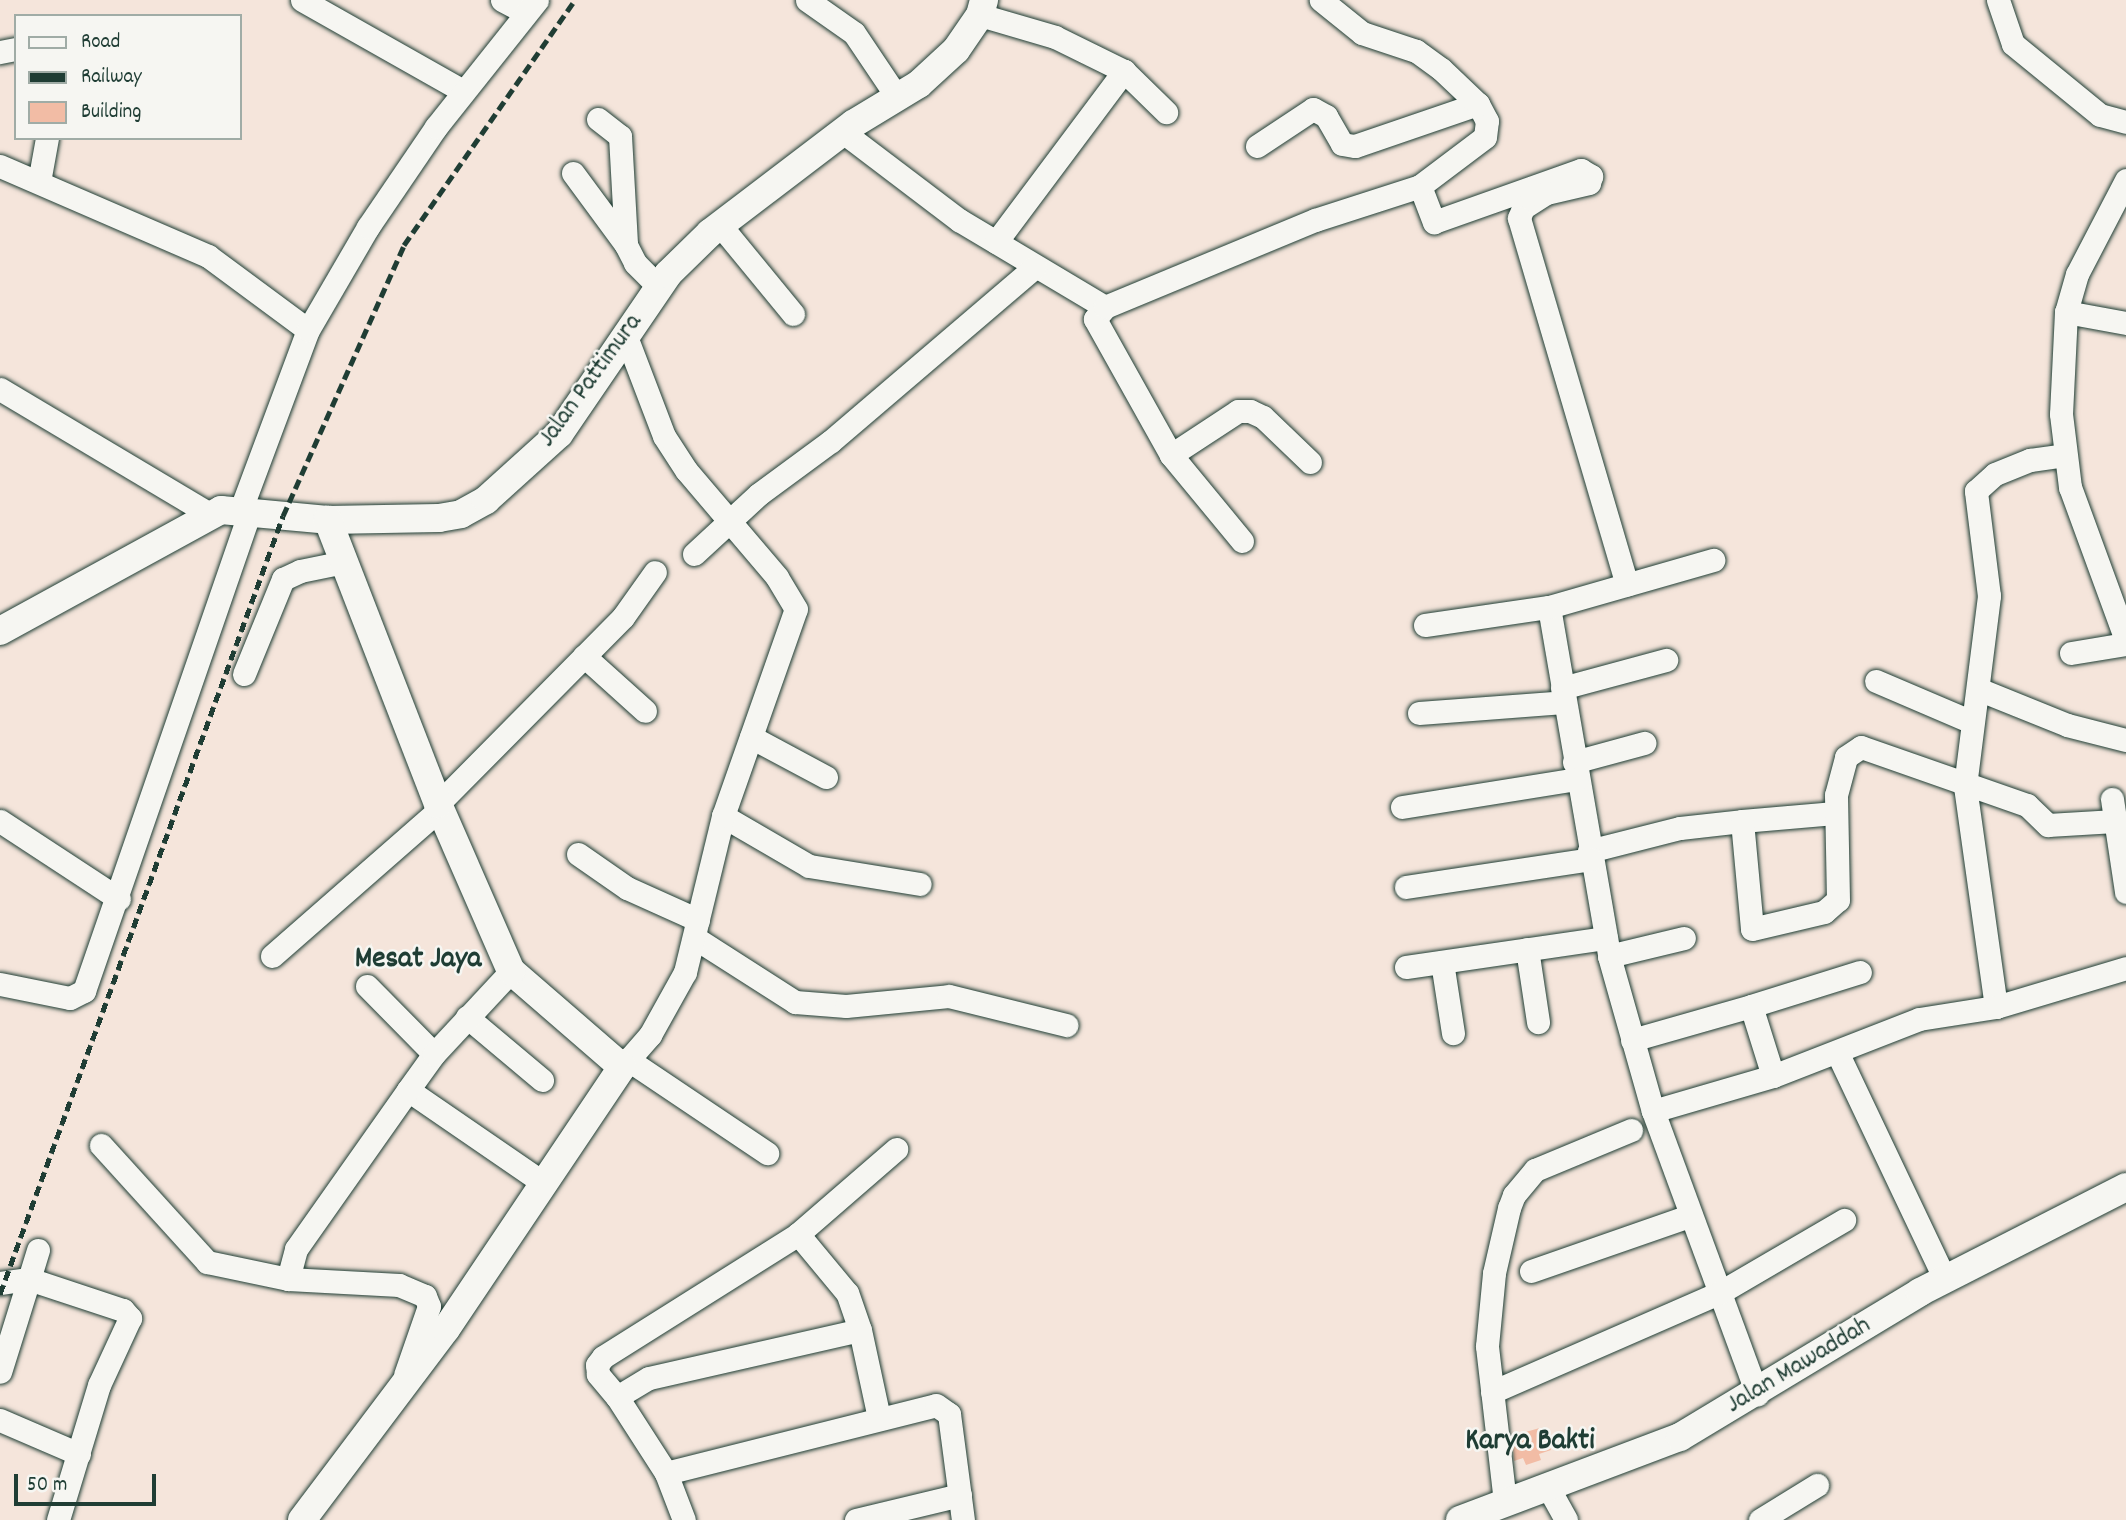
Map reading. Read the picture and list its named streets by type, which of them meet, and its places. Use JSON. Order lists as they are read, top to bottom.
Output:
{
  "streets": {
    "street": ["Jalan Pattimura", "Jalan Mawaddah"]
  },
  "districts": ["Mesat Jaya", "Karya Bakti"],
  "legend": ["Road", "Railway", "Building"],
  "scale_bar": "50 m"
}
